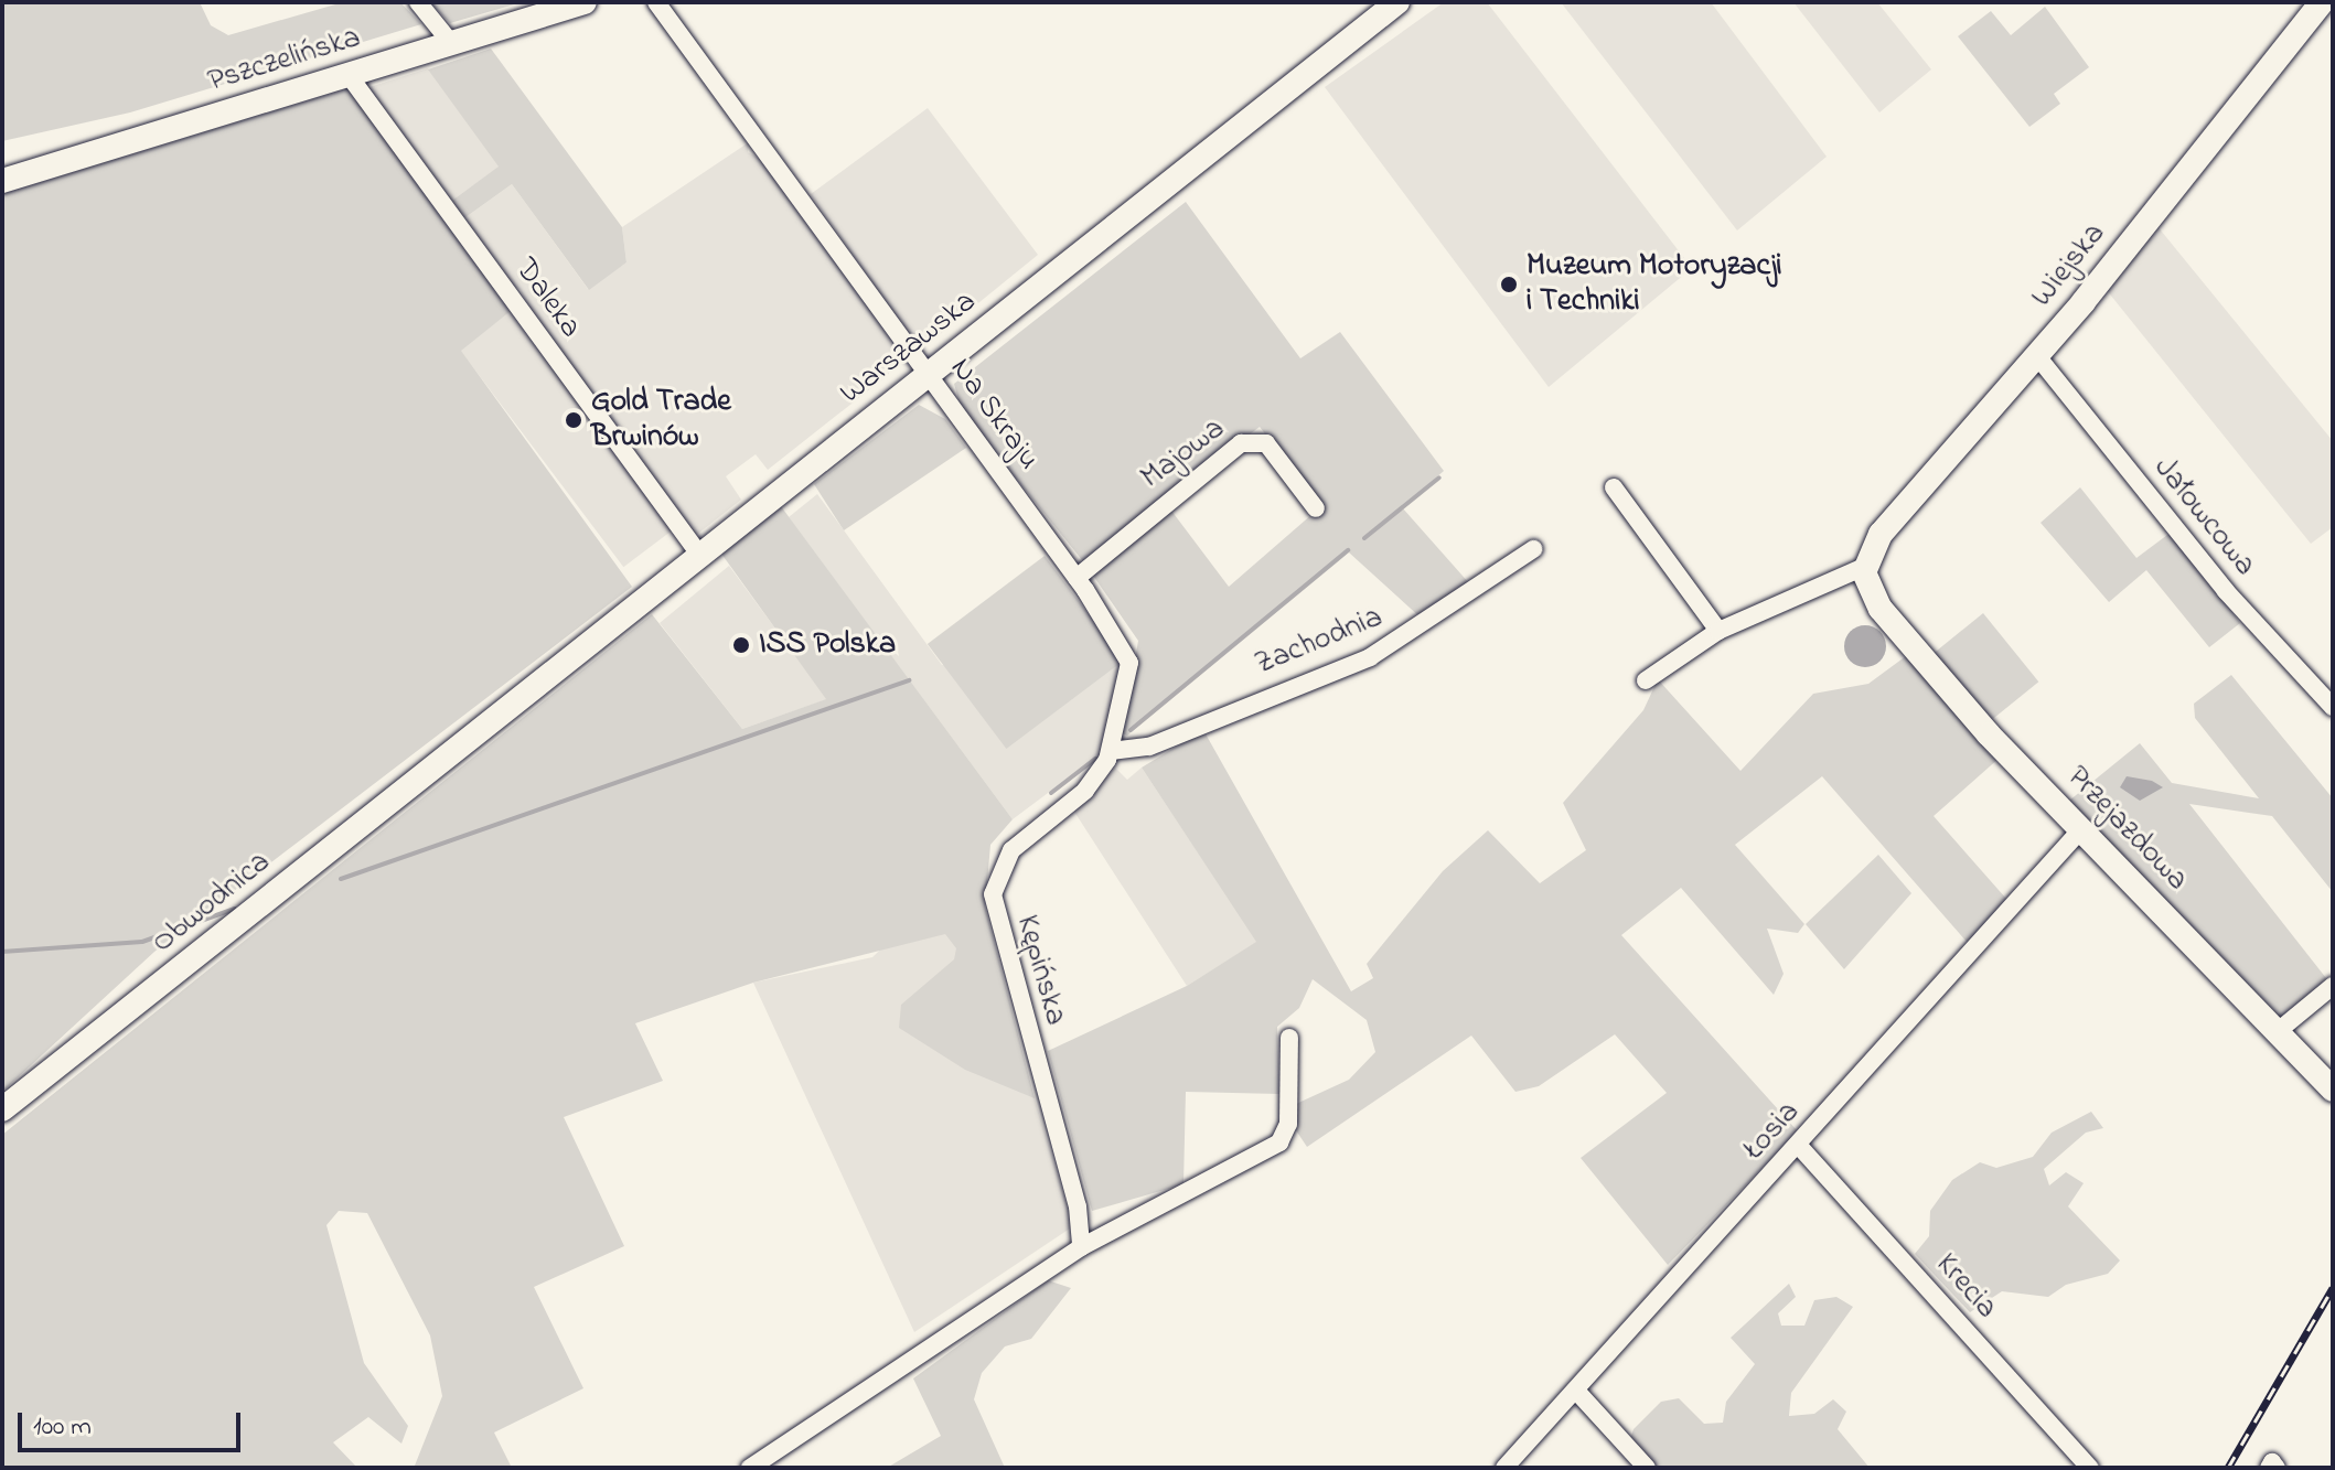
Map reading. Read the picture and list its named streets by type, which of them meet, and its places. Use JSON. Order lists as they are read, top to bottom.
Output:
{
  "streets": {
    "main road": [
      "Pszczelińska",
      "Wiejska",
      "Warszawska",
      "Przejazdowa",
      "Obwodnica"
    ],
    "street": [
      "Daleka",
      "Na Skraju",
      "Majowa",
      "Jałowcowa",
      "Zachodnia",
      "Kępińska",
      "Łosia",
      "Krecia"
    ]
  },
  "crossings": [
    ["Pszczelińska", "Daleka"],
    ["Wiejska", "Jałowcowa"],
    ["Wiejska", "Przejazdowa"],
    ["Daleka", "Warszawska"],
    ["Warszawska", "Na Skraju"],
    ["Warszawska", "Obwodnica"],
    ["Na Skraju", "Majowa"],
    ["Na Skraju", "Zachodnia"],
    ["Na Skraju", "Kępińska"],
    ["Zachodnia", "Kępińska"],
    ["Przejazdowa", "Łosia"],
    ["Łosia", "Krecia"]
  ],
  "places": ["Muzeum Motoryzacji i Techniki", "Gold Trade Brwinów", "ISS Polska"],
  "scale_bar": "100 m"
}
